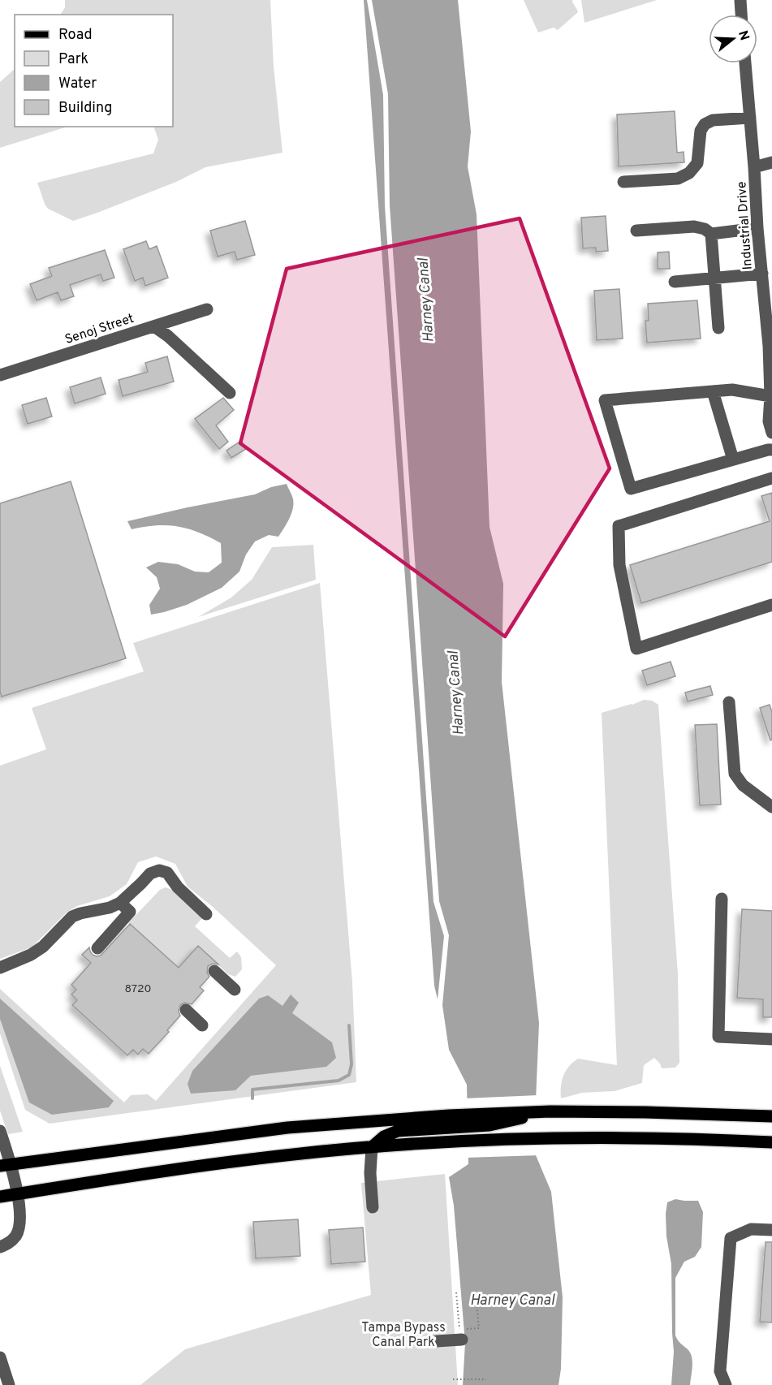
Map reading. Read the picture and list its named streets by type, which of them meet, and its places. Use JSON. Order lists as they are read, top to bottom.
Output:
{
  "streets": {
    "street": ["Industrial Drive", "Senoj Street"]
  },
  "water": ["Harney Canal"],
  "parks": ["Tampa Bypass Canal Park"],
  "house_numbers": ["8720"],
  "legend": [
    "Road",
    "Park",
    "Water",
    "Building"
  ],
  "north": "right"
}
